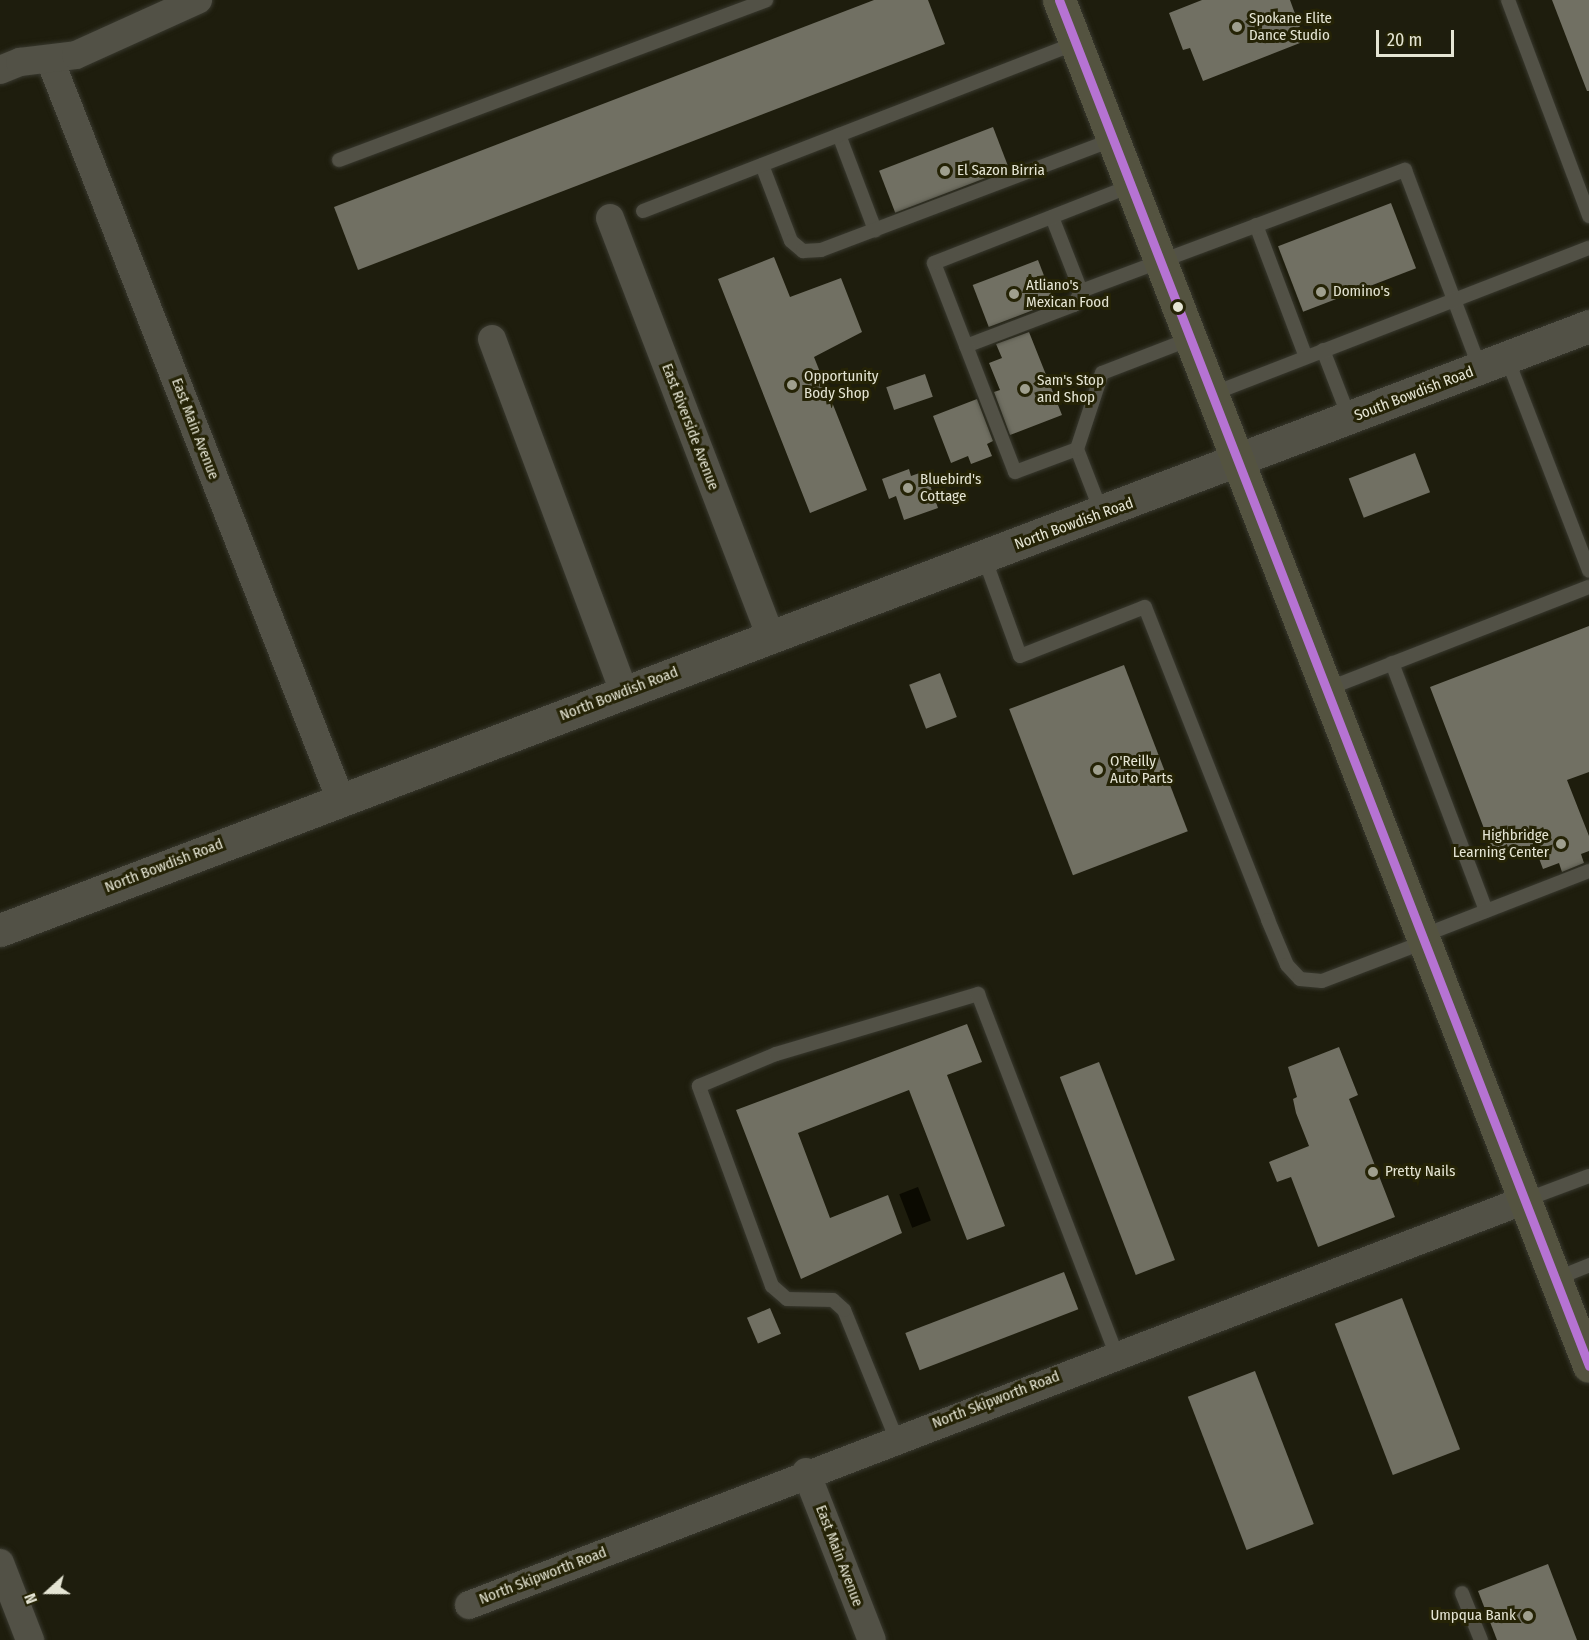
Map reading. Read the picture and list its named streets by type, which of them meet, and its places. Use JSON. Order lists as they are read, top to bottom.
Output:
{
  "streets": {
    "street": [
      "South Bowdish Road",
      "East Riverside Avenue",
      "East Main Avenue",
      "North Bowdish Road",
      "North Skipworth Road"
    ]
  },
  "crossings": [
    ["South Bowdish Road", "North Bowdish Road"],
    ["East Riverside Avenue", "North Bowdish Road"],
    ["East Main Avenue", "North Bowdish Road"],
    ["East Main Avenue", "North Skipworth Road"]
  ],
  "places": [
    "Spokane Elite Dance Studio",
    "El Sazon Birria",
    "Domino's",
    "Atliano's Mexican Food",
    "Opportunity Body Shop",
    "Sam's Stop and Shop",
    "Bluebird's Cottage",
    "O'Reilly Auto Parts",
    "Highbridge Learning Center",
    "Pretty Nails",
    "Umpqua Bank"
  ],
  "scale_bar": "20 m",
  "north": "left"
}
